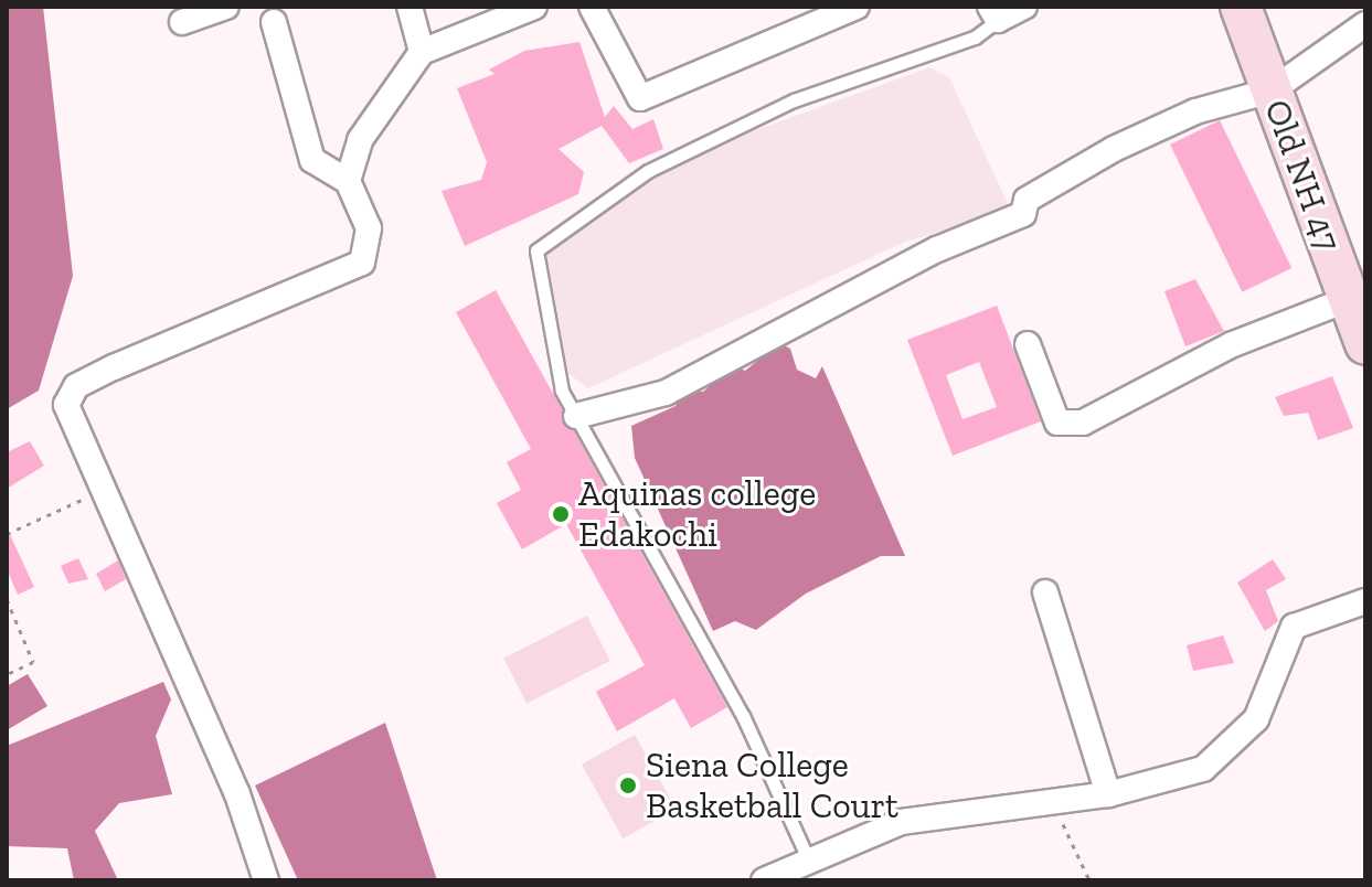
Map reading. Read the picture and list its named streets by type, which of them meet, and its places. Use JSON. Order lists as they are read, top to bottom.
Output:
{
  "streets": {
    "main road": ["Old NH 47"]
  },
  "places": ["Aquinas college Edakochi", "Siena College Basketball Court"]
}
